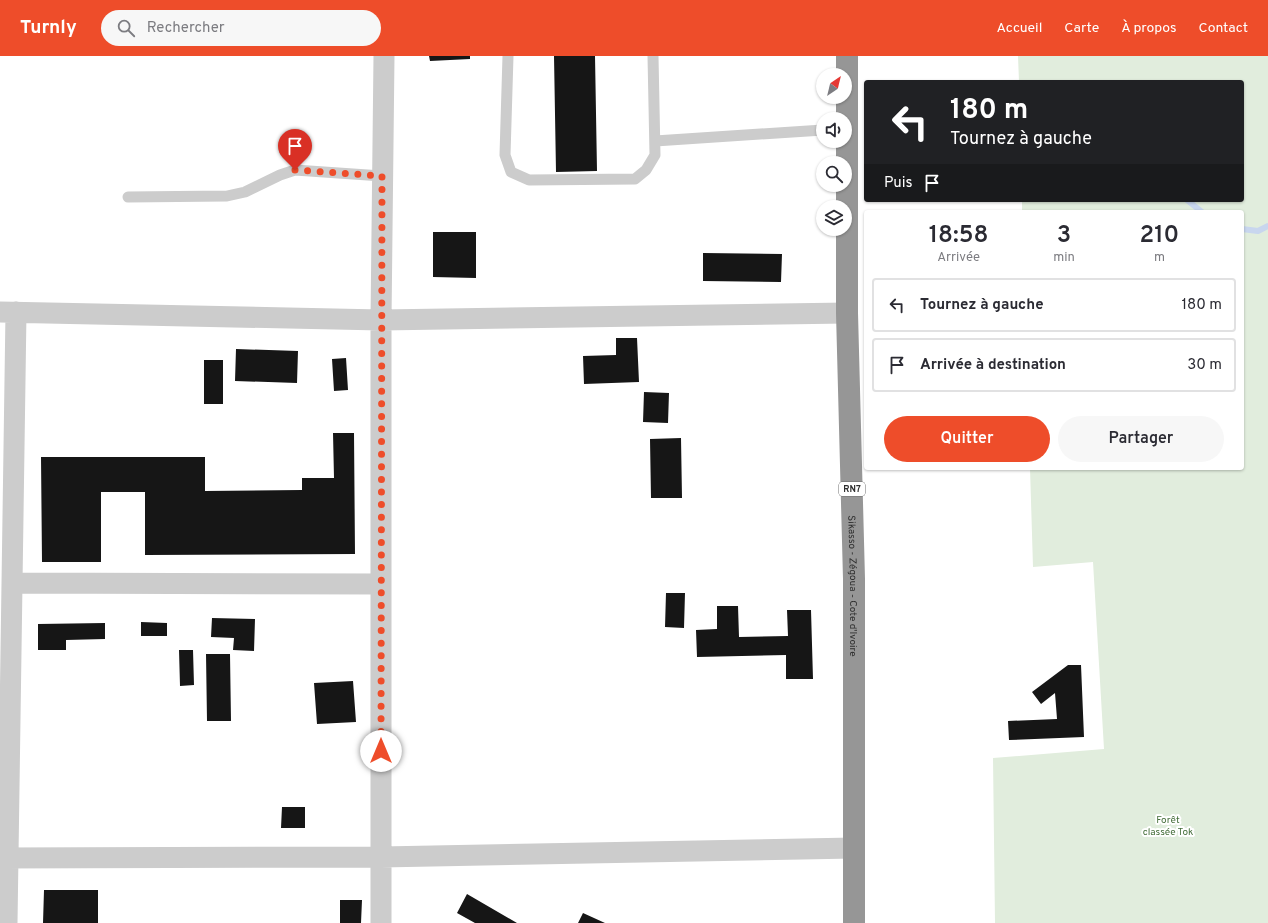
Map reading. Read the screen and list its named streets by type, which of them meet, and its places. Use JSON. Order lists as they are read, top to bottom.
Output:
{
  "streets": {
    "highway": ["RN7", "Sikasso - Zégoua - Cote d'Ivoire"]
  },
  "parks": ["Forêt classée Tok"],
  "north": "top right",
  "page": {
    "header": "Turnly",
    "search": "Rechercher",
    "nav": [
      "Accueil",
      "Carte",
      "À propos",
      "Contact"
    ],
    "turn": ["180 m", "Tournez à gauche"],
    "then": "Puis",
    "eta": [
      "18:58",
      "Arrivée",
      "3",
      "min",
      "210",
      "m"
    ],
    "list": [
      {
        "name": "Tournez à gauche",
        "value": "180 m"
      },
      {
        "name": "Arrivée à destination",
        "value": "30 m"
      }
    ],
    "buttons": ["Quitter", "Partager"]
  }
}
